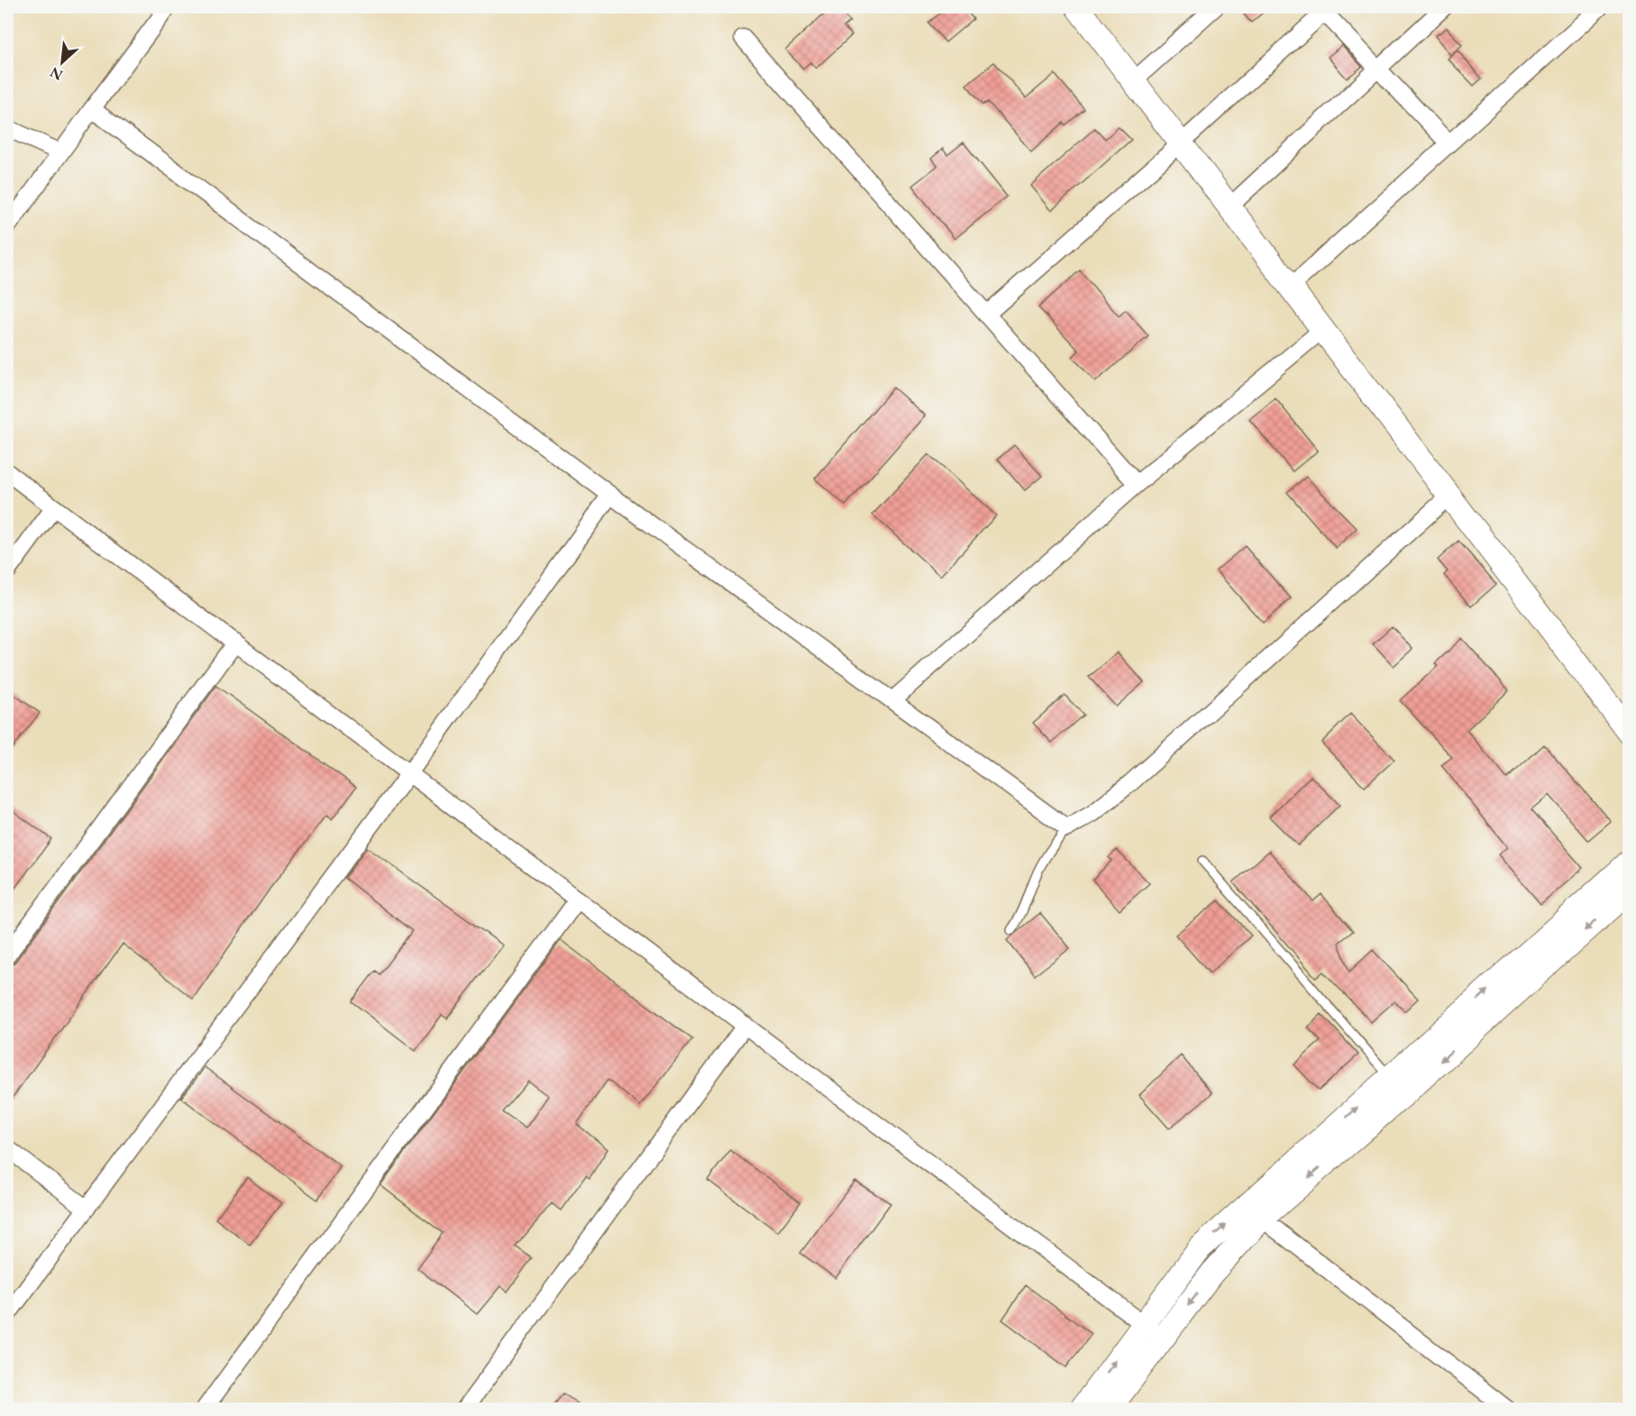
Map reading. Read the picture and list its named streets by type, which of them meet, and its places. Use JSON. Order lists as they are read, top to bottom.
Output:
{
  "north": "bottom left"
}
